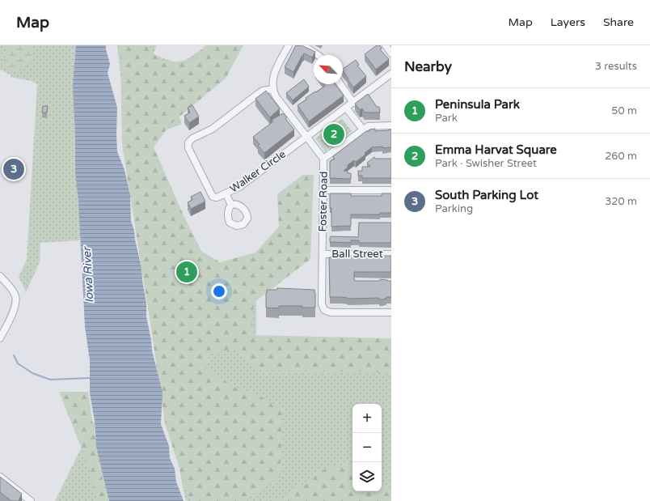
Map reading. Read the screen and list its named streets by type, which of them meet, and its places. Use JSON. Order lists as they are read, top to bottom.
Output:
{
  "streets": {
    "street": ["Walker Circle", "Foster Road", "Ball Street"]
  },
  "crossings": [
    ["Walker Circle", "Foster Road"],
    ["Foster Road", "Ball Street"]
  ],
  "water": ["Iowa River"],
  "north": "top left",
  "page": {
    "header": "Map",
    "nav": ["Map", "Layers", "Share"],
    "heading": ["Nearby", "3 results"],
    "list": [
      {
        "mark": "1",
        "name": "Peninsula Park",
        "note": "Park",
        "value": "50 m"
      },
      {
        "mark": "2",
        "name": "Emma Harvat Square",
        "note": "Park · Swisher Street",
        "value": "260 m"
      },
      {
        "mark": "3",
        "name": "South Parking Lot",
        "note": "Parking",
        "value": "320 m"
      }
    ],
    "pins": ["2", "3", "1"],
    "map_buttons": ["+", "−"]
  }
}
